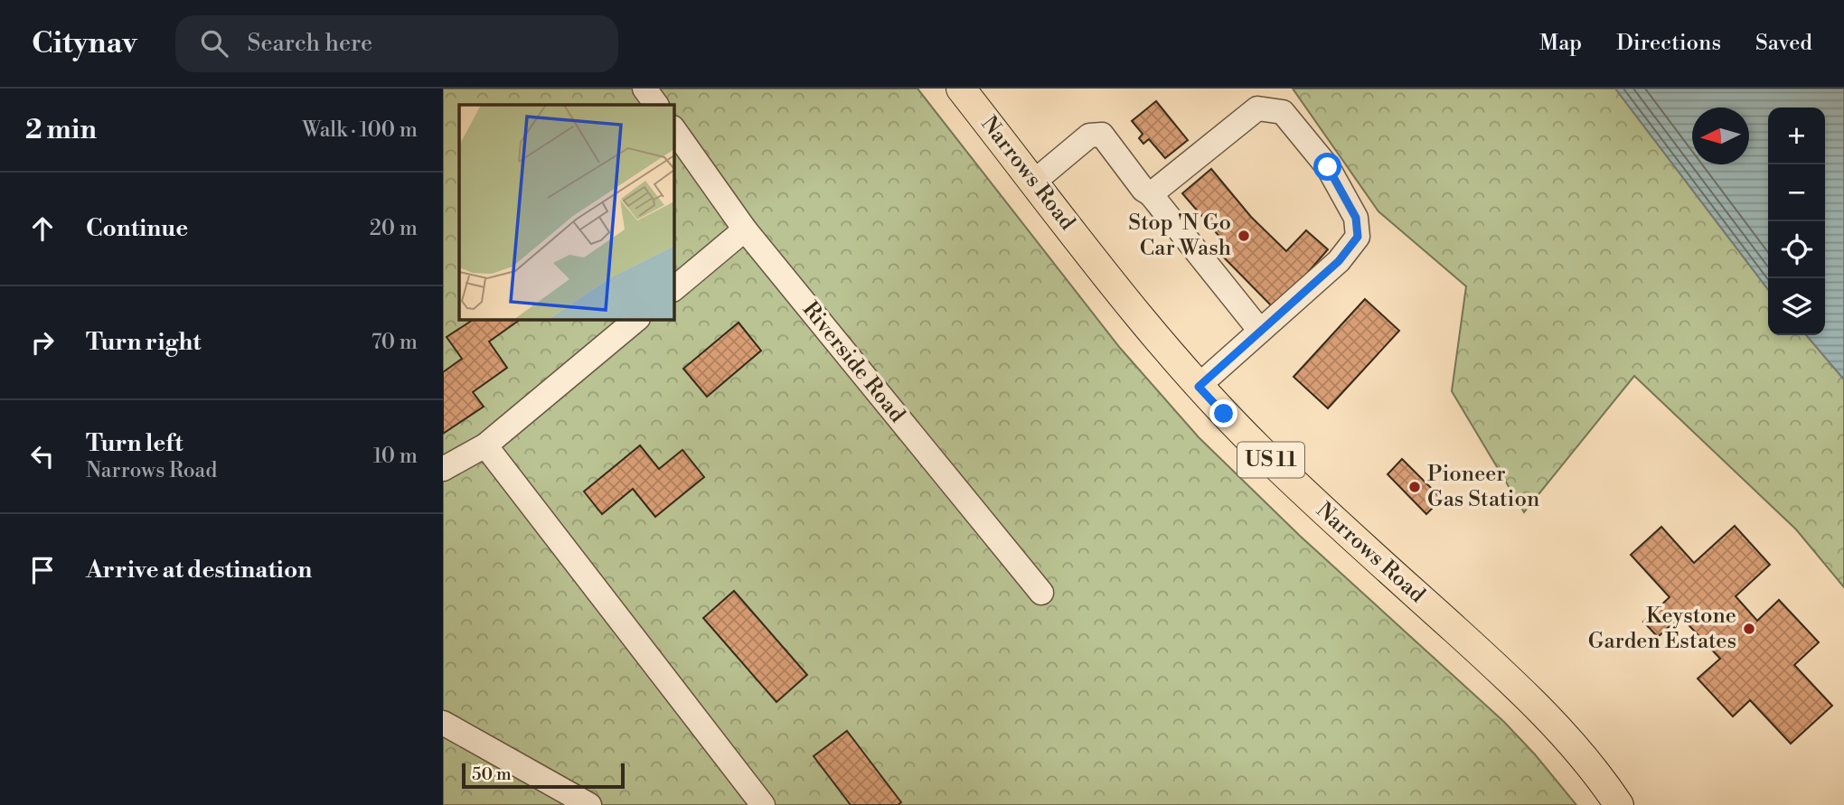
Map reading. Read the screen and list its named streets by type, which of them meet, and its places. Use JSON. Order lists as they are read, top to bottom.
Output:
{
  "streets": {
    "main road": ["Narrows Road", "US 11"],
    "street": ["Riverside Road"]
  },
  "places": ["Stop 'N Go Car Wash", "Pioneer Gas Station", "Keystone Garden Estates"],
  "scale_bar": "50 m",
  "north": "left",
  "page": {
    "header": "Citynav",
    "search": "Search here",
    "nav": ["Map", "Directions", "Saved"],
    "heading": ["2 min", "Walk · 100 m"],
    "map_buttons": ["+", "−"],
    "list": [
      ["Continue", "20 m"],
      ["Turn right", "70 m"],
      ["Turn left", "Narrows Road", "10 m"],
      "Arrive at destination"
    ],
    "scale": "50 m"
  }
}
